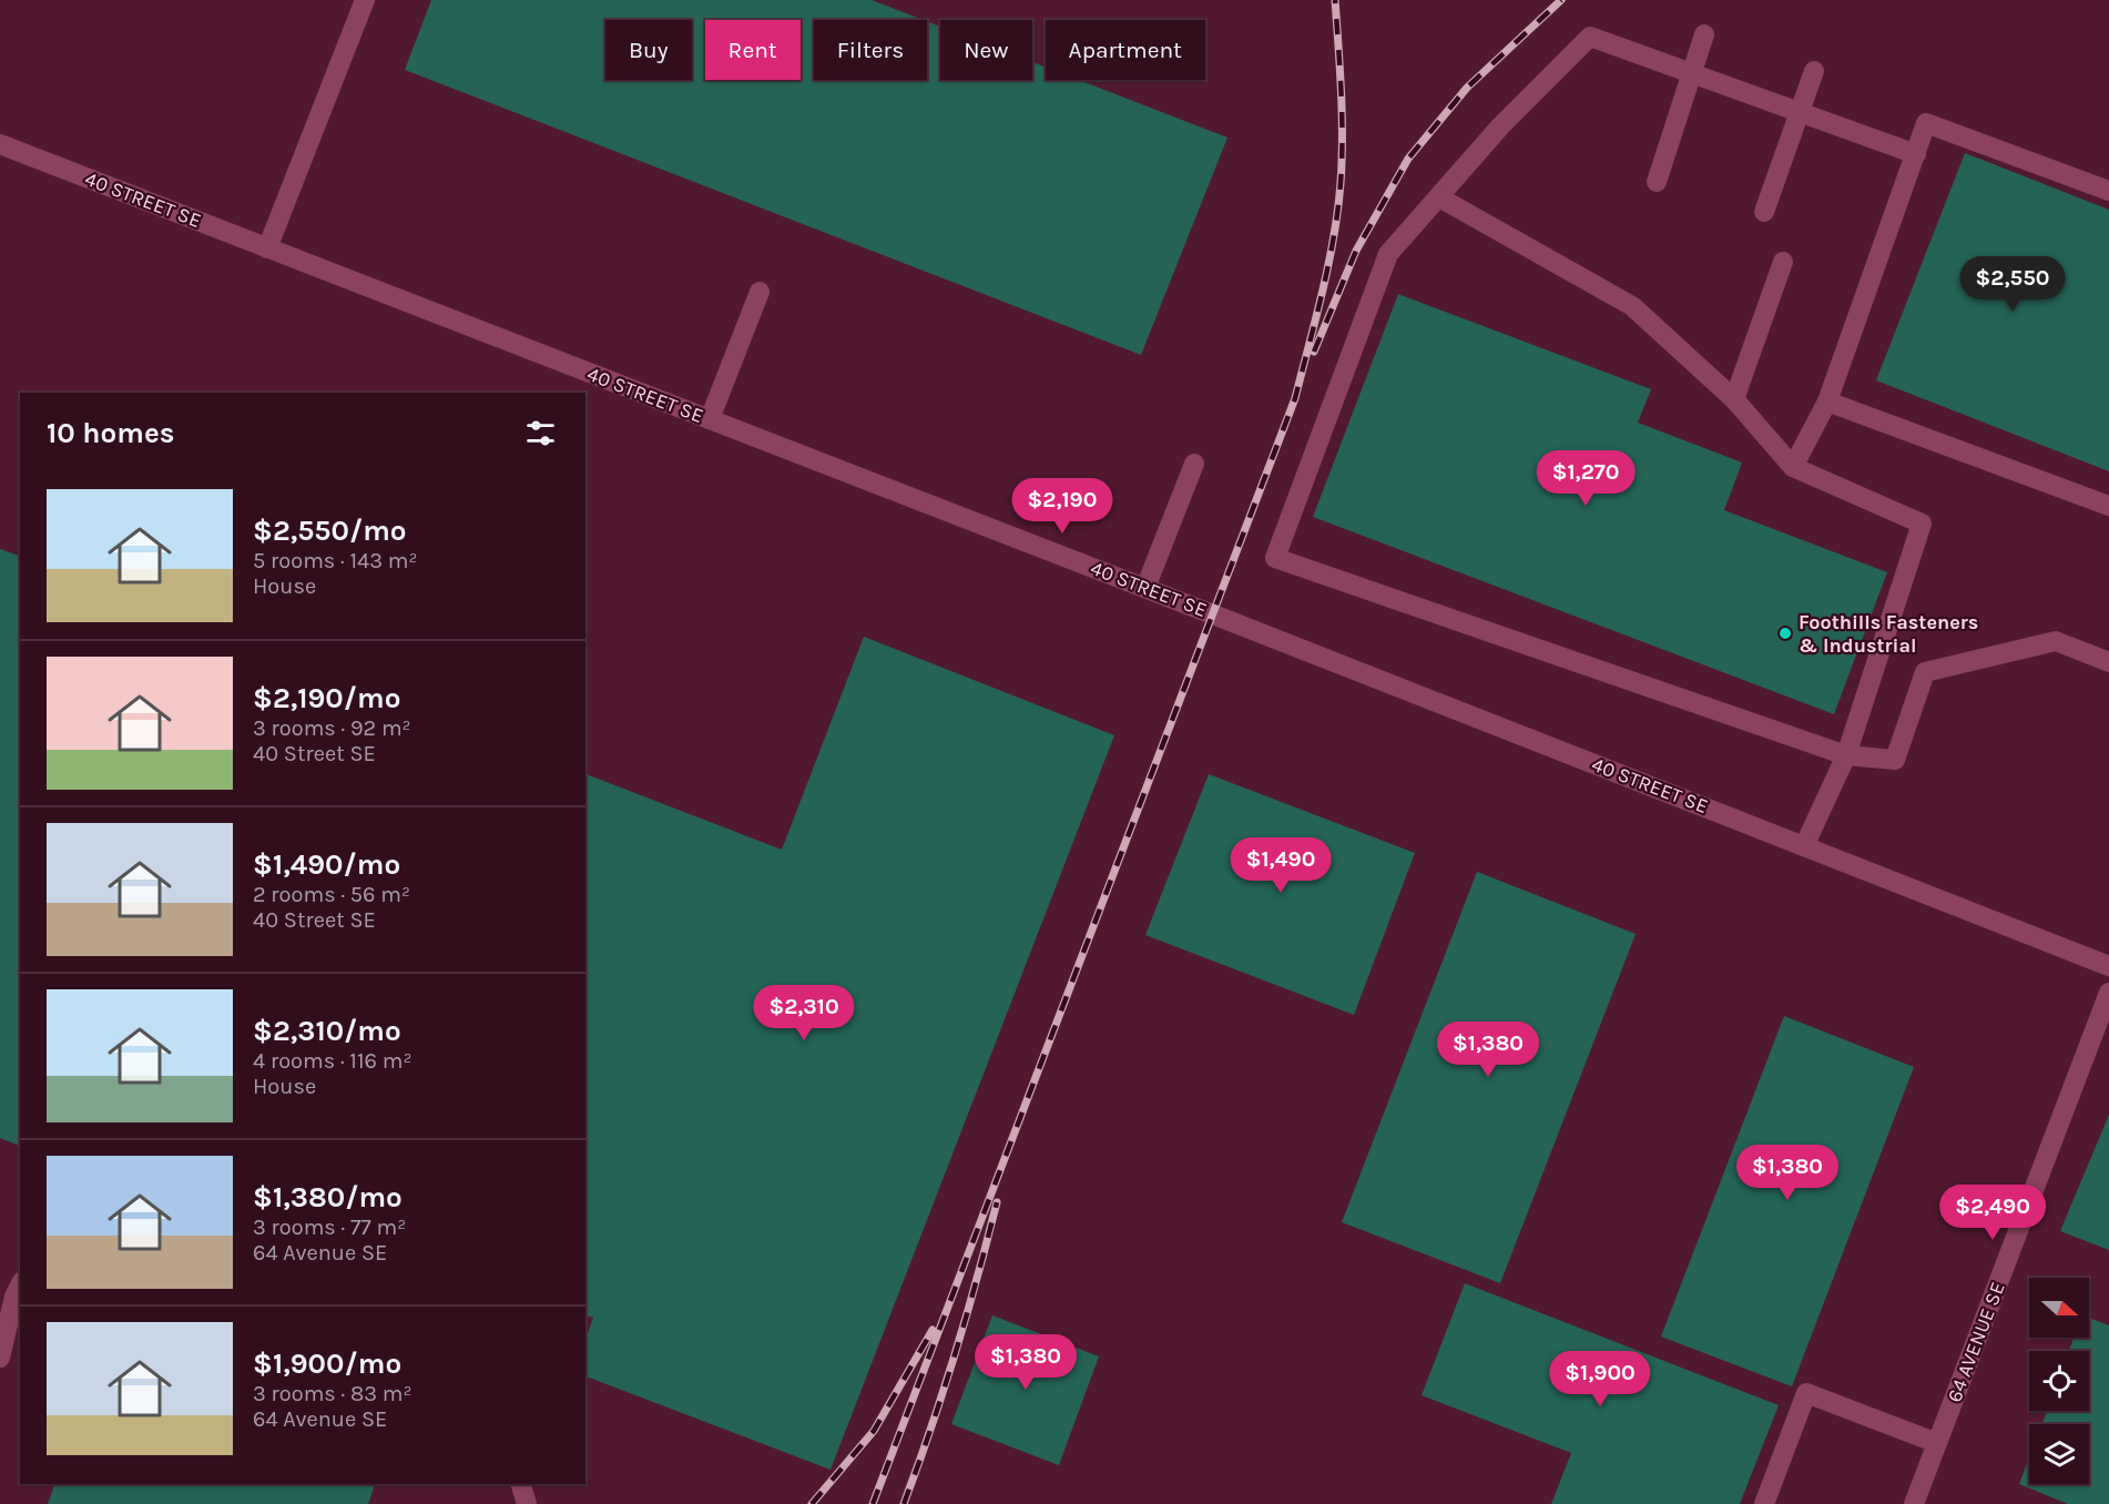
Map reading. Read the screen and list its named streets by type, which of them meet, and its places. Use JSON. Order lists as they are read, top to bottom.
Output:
{
  "streets": {
    "street": ["40 STREET SE", "64 AVENUE SE"]
  },
  "places": ["Foothills Fasteners & Industrial"],
  "north": "right",
  "page": {
    "chip": [
      "Buy",
      "Rent",
      "Filters",
      "New",
      "Apartment"
    ],
    "price": [
      "$2,550",
      "$1,270",
      "$2,190",
      "$1,490",
      "$2,310",
      "$1,380",
      "$1,380",
      "$2,490",
      "$1,380",
      "$1,900"
    ],
    "heading": "10 homes",
    "list": [
      {
        "name": "$2,550/mo",
        "note": "5 rooms · 143 m² · House"
      },
      {
        "name": "$2,190/mo",
        "note": "3 rooms · 92 m² · 40 Street SE"
      },
      {
        "name": "$1,490/mo",
        "note": "2 rooms · 56 m² · 40 Street SE"
      },
      {
        "name": "$2,310/mo",
        "note": "4 rooms · 116 m² · House"
      },
      {
        "name": "$1,380/mo",
        "note": "3 rooms · 77 m² · 64 Avenue SE"
      },
      {
        "name": "$1,900/mo",
        "note": "3 rooms · 83 m² · 64 Avenue SE"
      }
    ]
  }
}
